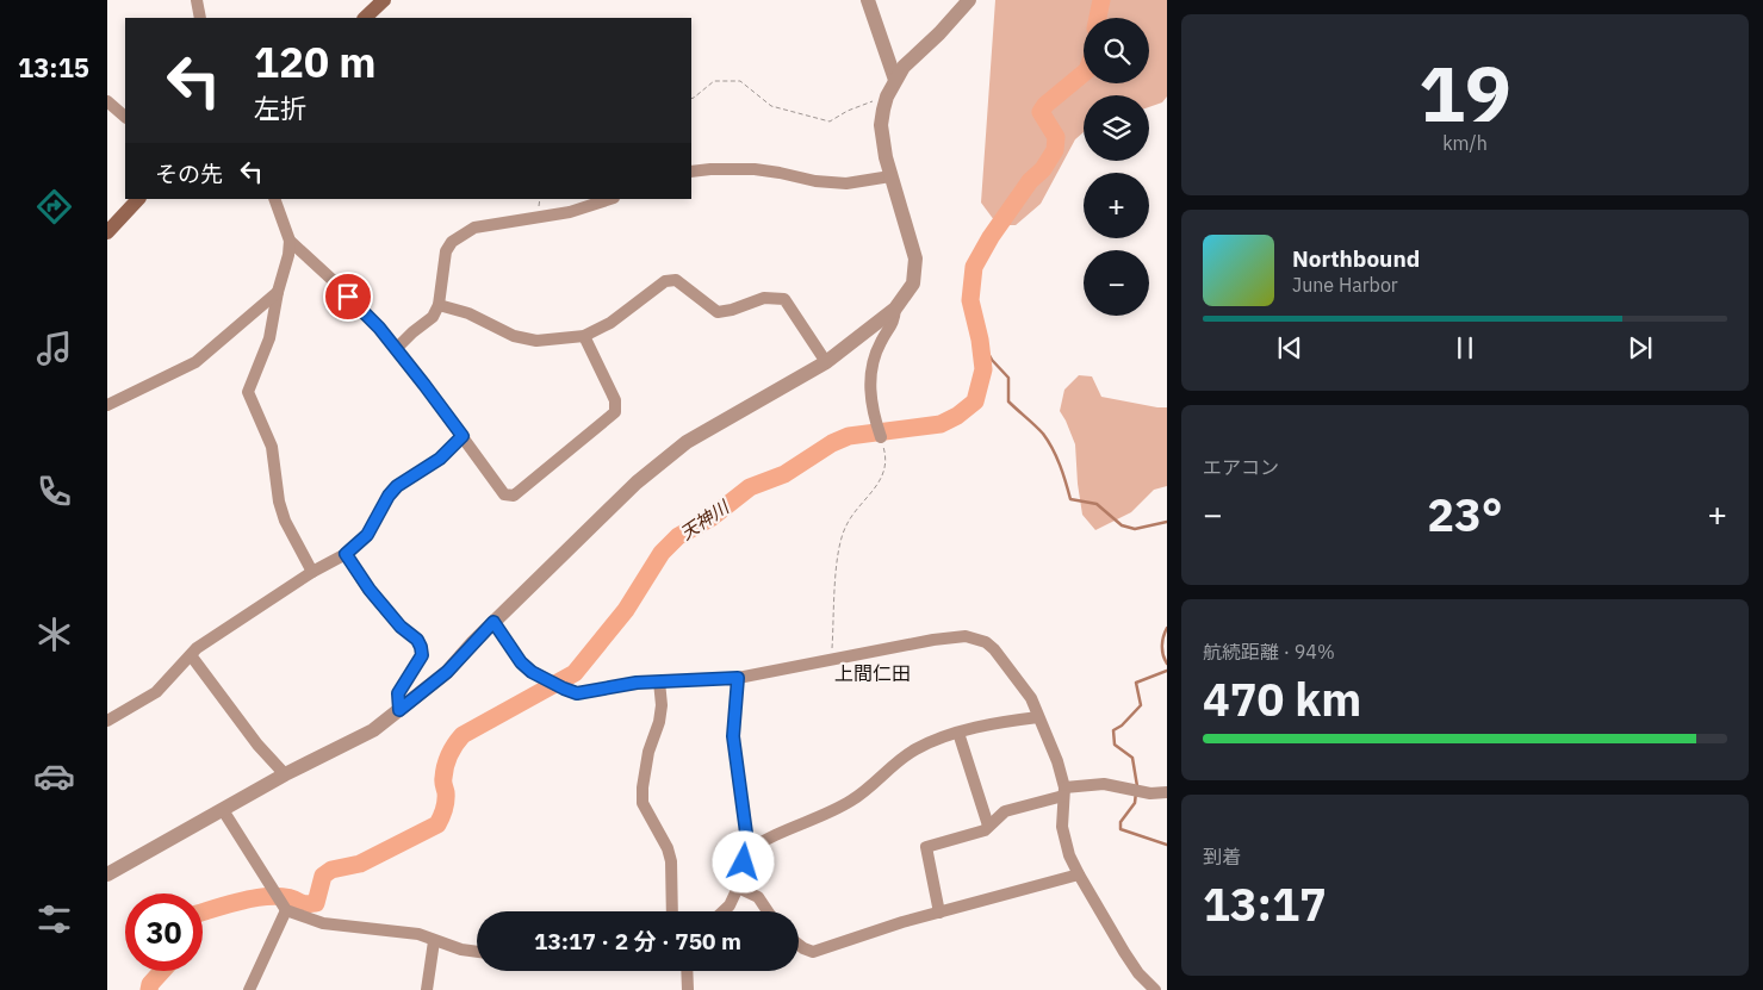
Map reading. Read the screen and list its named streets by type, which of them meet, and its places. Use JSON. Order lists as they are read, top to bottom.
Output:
{
  "districts": ["上間仁田"],
  "water": ["天神川"],
  "page": {
    "tabs": "13:15",
    "tile": [
      ["19", "km/h"],
      "エアコン",
      ["航続距離 · 94%", "470 km"],
      ["到着", "13:17"]
    ],
    "map_buttons": ["+", "−"],
    "turn": ["120 m", "左折"],
    "then": "その先",
    "song": ["Northbound", "June Harbor"],
    "heat": ["−", "23°", "+"],
    "limit": "30",
    "trip": "13:17 · 2 分 · 750 m"
  }
}
